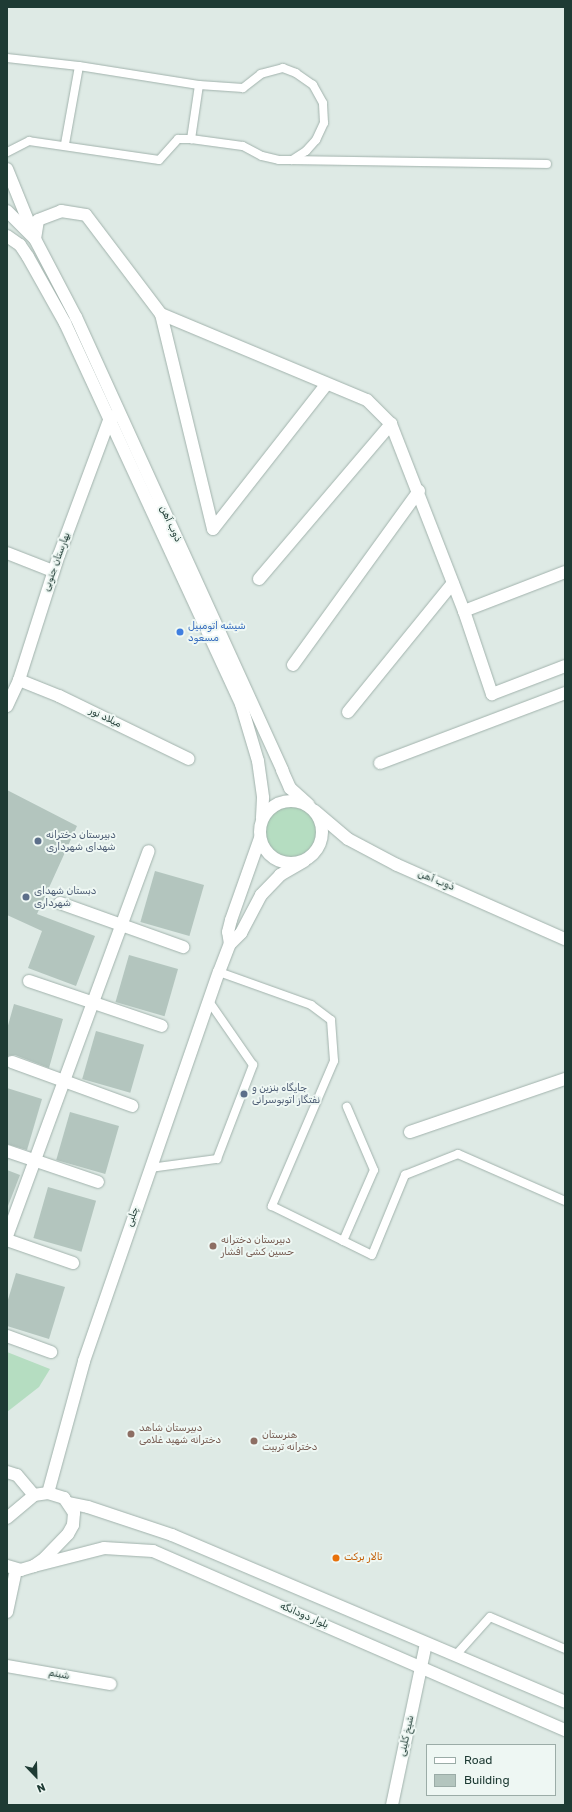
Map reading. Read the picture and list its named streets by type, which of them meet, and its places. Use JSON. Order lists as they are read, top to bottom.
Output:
{
  "streets": {
    "street": [
      "ذوب آهن",
      "بهارستان جنوبی",
      "میلاد نور",
      "چلبی",
      "بلوار دودانگه",
      "شبنم",
      "شیخ کلینی"
    ]
  },
  "crossings": [
    ["ذوب آهن", "بهارستان جنوبی"],
    ["بهارستان جنوبی", "میلاد نور"],
    ["بلوار دودانگه", "شیخ کلینی"]
  ],
  "places": [
    "شیشه اتومبیل مسعود",
    "دبیرستان دخترانه شهدای شهرداری",
    "دبستان شهدای شهرداری",
    "جایگاه بنزین و نفتگاز اتوبوسرانی",
    "دبیرستان دخترانه حسین کشی افشار",
    "دبیرستان شاهد دخترانه شهید غلامی",
    "هنرستان دخترانه تربیت",
    "تالار برکت"
  ],
  "legend": ["Road", "Building"],
  "north": "bottom right"
}
